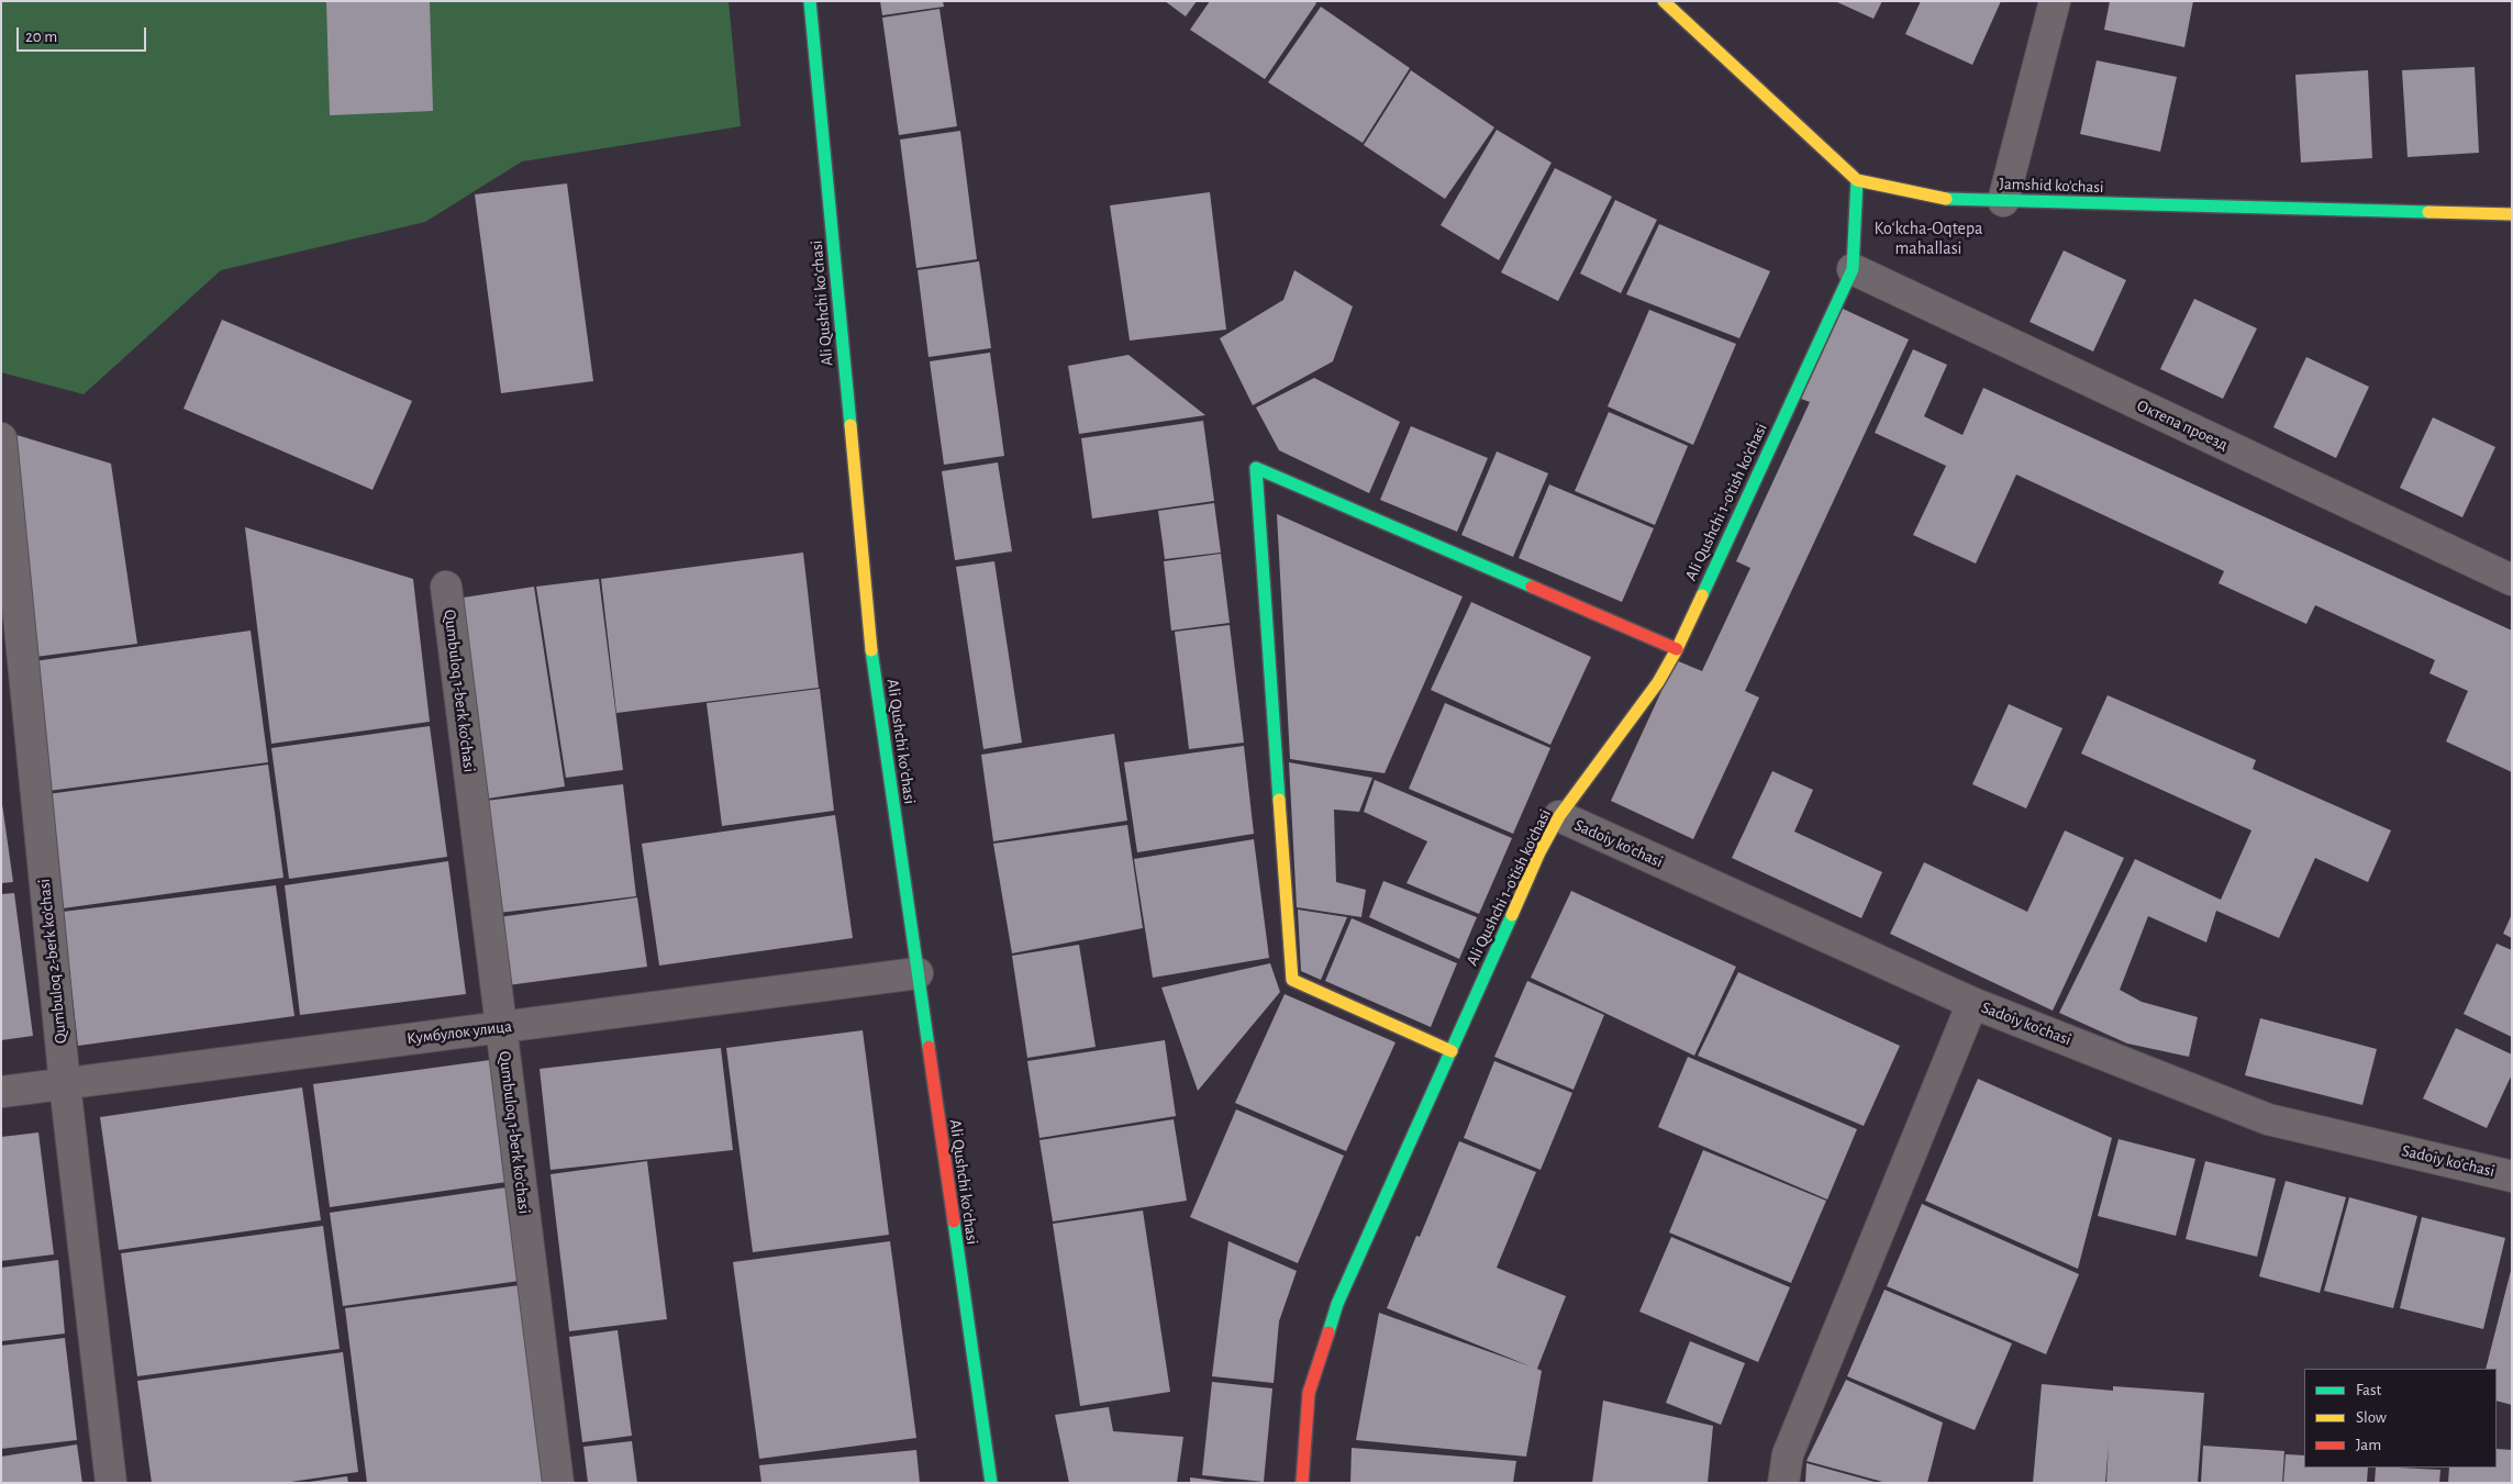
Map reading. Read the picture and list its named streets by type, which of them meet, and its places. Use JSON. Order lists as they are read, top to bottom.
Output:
{
  "streets": {
    "street": [
      "Jamshid ko'chasi",
      "Ali Qushchi koʻchasi",
      "Октепа проезд",
      "Ali Qushchi 1-o'tish ko'chasi",
      "Qumbuloq 1-berk ko'chasi",
      "Sadoiy ko'chasi",
      "Qumbuloq 2-berk ko'chasi",
      "Кумбулок улица"
    ]
  },
  "crossings": [
    ["Jamshid ko'chasi", "Ali Qushchi 1-o'tish ko'chasi"],
    ["Ali Qushchi koʻchasi", "Кумбулок улица"],
    ["Октепа проезд", "Ali Qushchi 1-o'tish ko'chasi"],
    ["Ali Qushchi 1-o'tish ko'chasi", "Sadoiy ko'chasi"],
    ["Qumbuloq 1-berk ko'chasi", "Кумбулок улица"],
    ["Qumbuloq 2-berk ko'chasi", "Кумбулок улица"]
  ],
  "districts": ["Koʻkcha-Oqtepa mahallasi"],
  "legend": ["Fast", "Slow", "Jam"],
  "scale_bar": "20 m"
}
